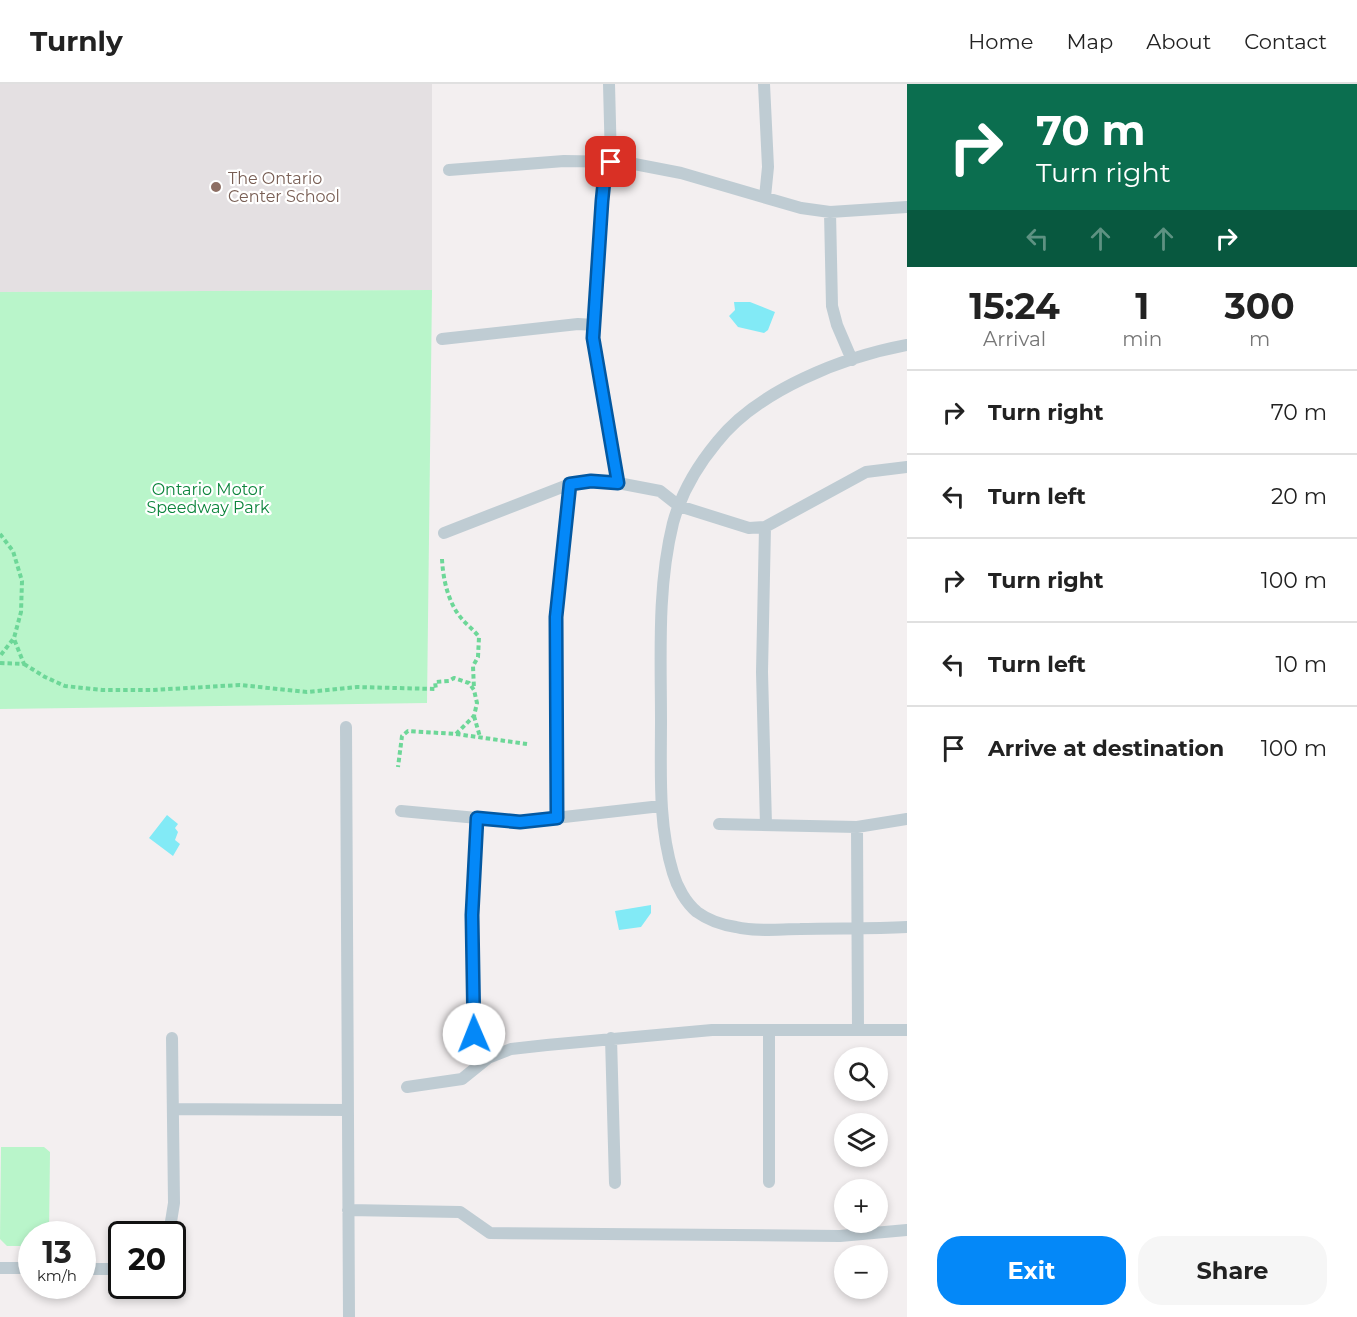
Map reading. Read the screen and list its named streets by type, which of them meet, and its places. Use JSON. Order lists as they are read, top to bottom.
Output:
{
  "parks": ["Ontario Motor Speedway Park"],
  "places": ["The Ontario Center School"],
  "page": {
    "header": "Turnly",
    "nav": [
      "Home",
      "Map",
      "About",
      "Contact"
    ],
    "turn": ["70 m", "Turn right"],
    "eta": [
      "15:24",
      "Arrival",
      "1",
      "min",
      "300",
      "m"
    ],
    "list": [
      {
        "name": "Turn right",
        "value": "70 m"
      },
      {
        "name": "Turn left",
        "value": "20 m"
      },
      {
        "name": "Turn right",
        "value": "100 m"
      },
      {
        "name": "Turn left",
        "value": "10 m"
      },
      {
        "name": "Arrive at destination",
        "value": "100 m"
      }
    ],
    "map_buttons": ["+", "−"],
    "speed": "13 km/h",
    "limit": "20",
    "buttons": ["Exit", "Share"]
  }
}
